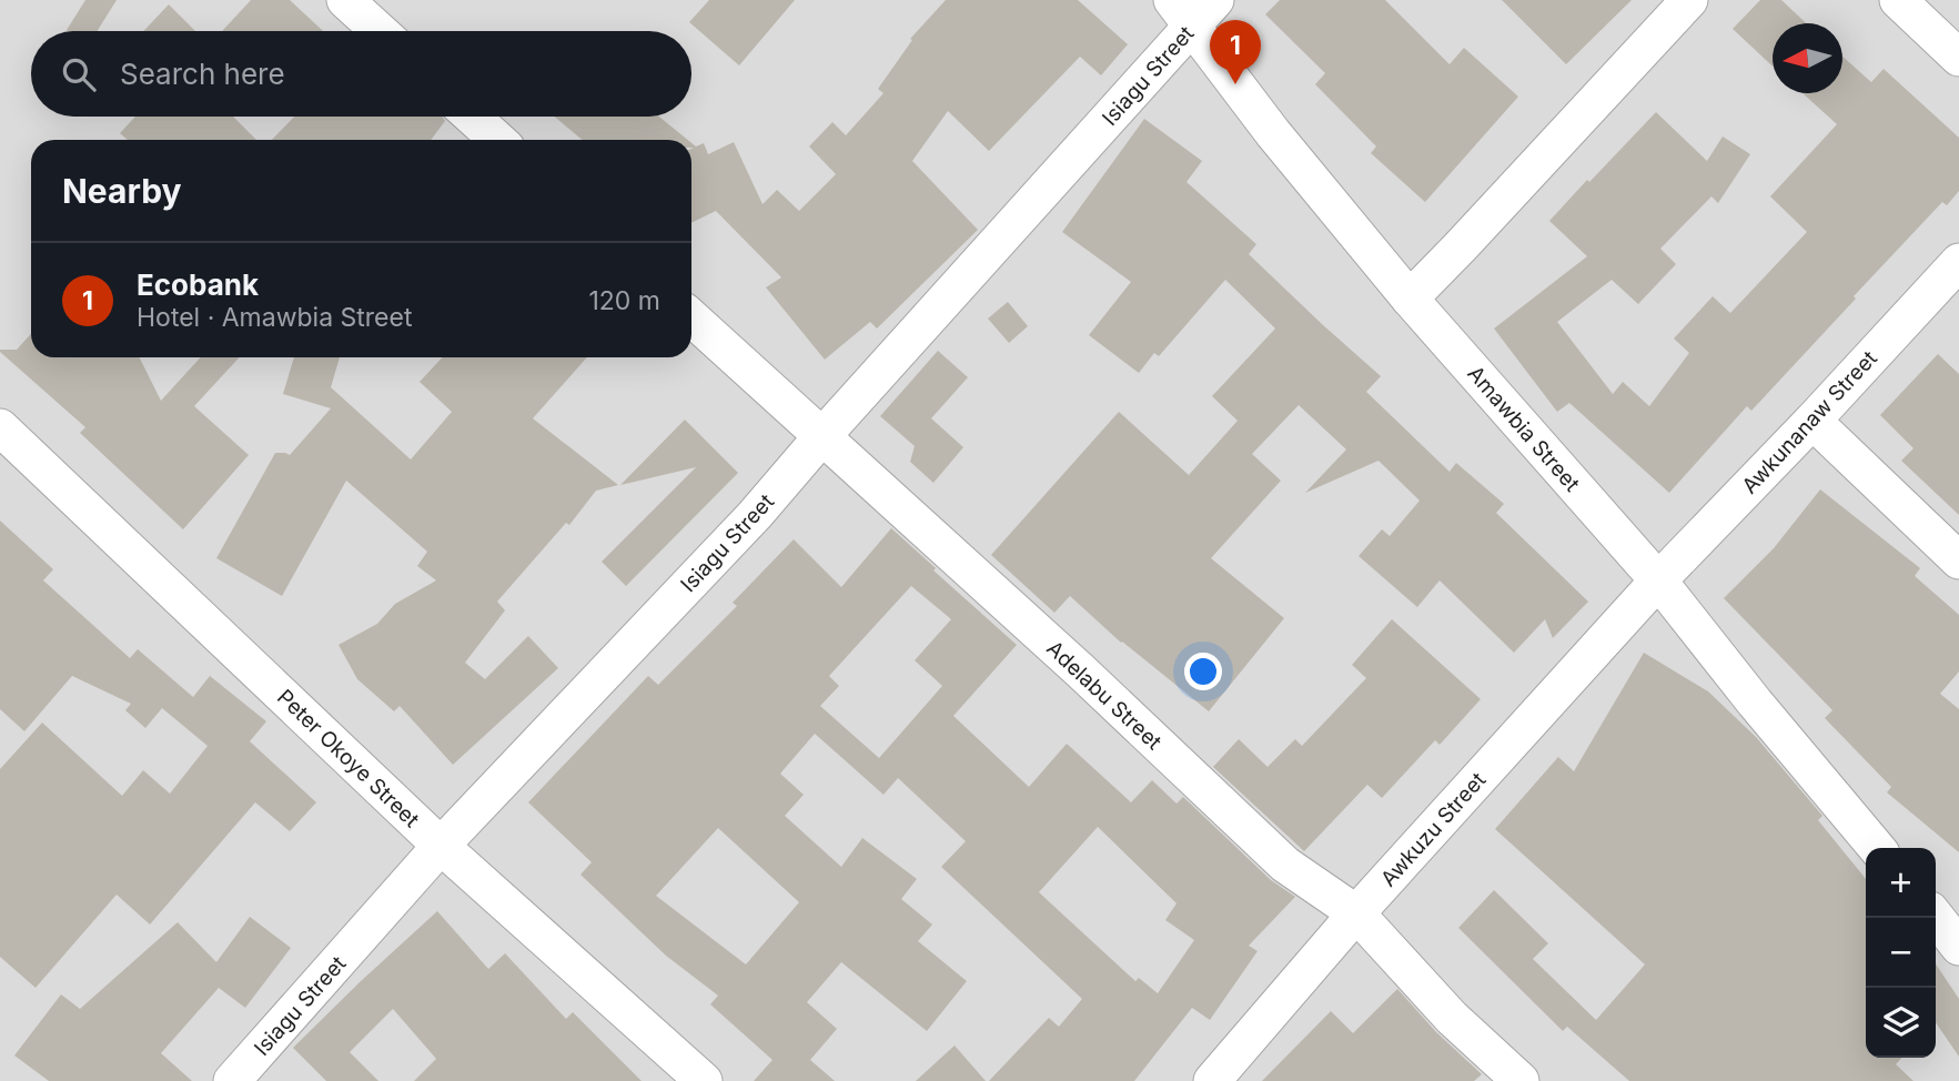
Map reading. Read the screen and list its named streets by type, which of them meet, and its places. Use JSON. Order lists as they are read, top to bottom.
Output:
{
  "streets": {
    "street": [
      "Isiagu Street",
      "Awkunanaw Street",
      "Amawbia Street",
      "Adelabu Street",
      "Peter Okoye Street",
      "Awkuzu Street"
    ]
  },
  "crossings": [
    ["Isiagu Street", "Amawbia Street"],
    ["Isiagu Street", "Adelabu Street"],
    ["Isiagu Street", "Peter Okoye Street"],
    ["Awkunanaw Street", "Amawbia Street"],
    ["Awkunanaw Street", "Awkuzu Street"],
    ["Amawbia Street", "Awkuzu Street"],
    ["Adelabu Street", "Awkuzu Street"]
  ],
  "north": "left",
  "page": {
    "pins": "1",
    "search": "Search here",
    "heading": "Nearby",
    "list": [
      {
        "mark": "1",
        "name": "Ecobank",
        "note": "Hotel · Amawbia Street",
        "value": "120 m"
      }
    ],
    "map_buttons": ["+", "−"]
  }
}
